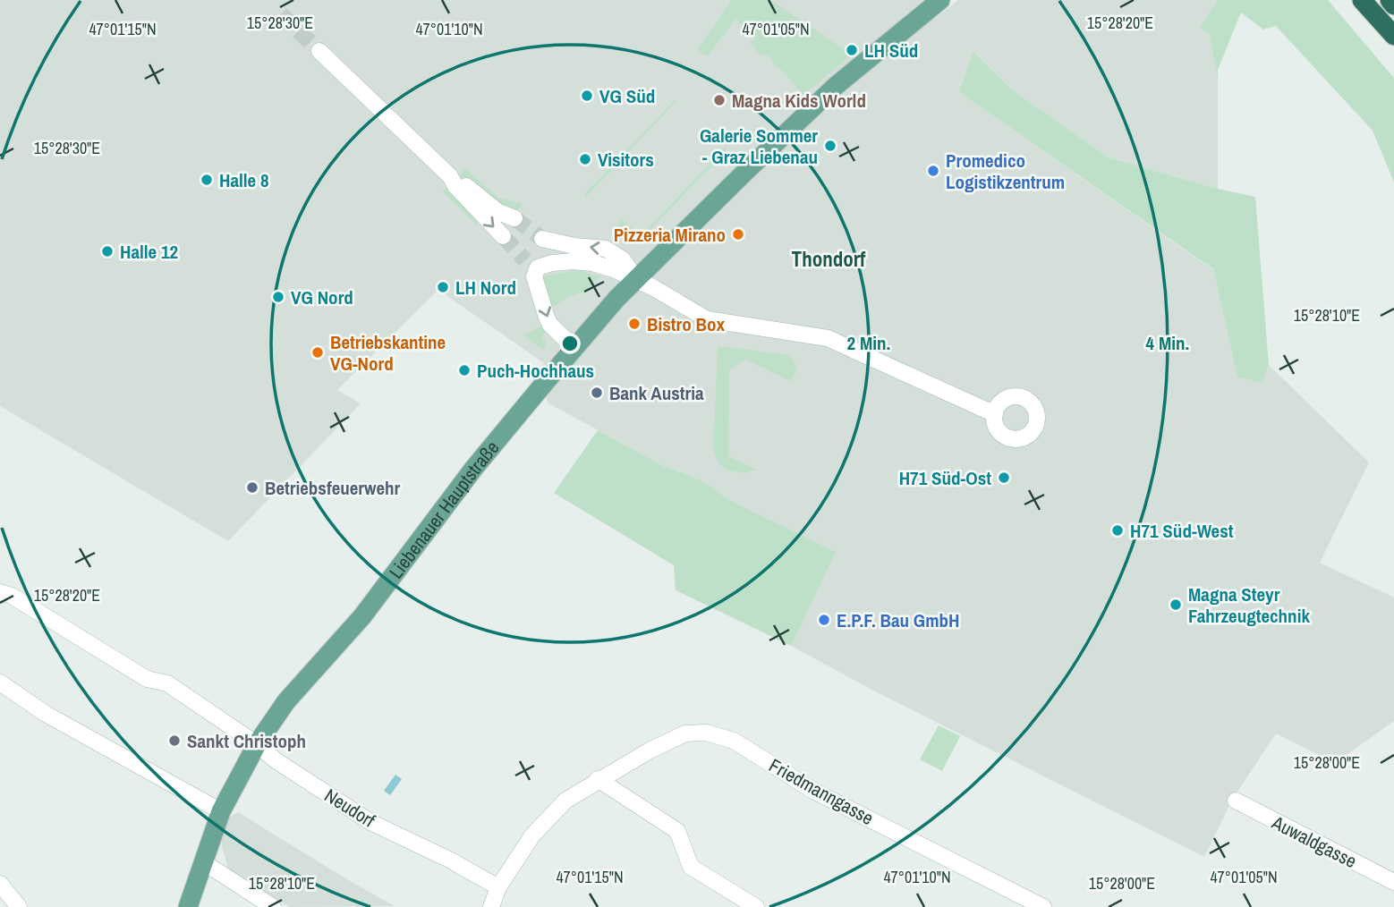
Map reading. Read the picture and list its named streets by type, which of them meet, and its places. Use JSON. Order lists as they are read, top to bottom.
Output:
{
  "streets": {
    "main road": ["Liebenauer Hauptstraße"],
    "street": ["Friedmanngasse", "Neudorf", "Auwaldgasse"]
  },
  "crossings": [
    ["Liebenauer Hauptstraße", "Neudorf"]
  ],
  "districts": ["Thondorf"],
  "places": [
    "LH Süd",
    "VG Süd",
    "Magna Kids World",
    "Galerie Sommer - Graz Liebenau",
    "Visitors",
    "Promedico Logistikzentrum",
    "Halle 8",
    "Pizzeria Mirano",
    "Halle 12",
    "LH Nord",
    "VG Nord",
    "Bistro Box",
    "Betriebskantine VG-Nord",
    "Puch-Hochhaus",
    "Bank Austria",
    "H71 Süd-Ost",
    "Betriebsfeuerwehr",
    "H71 Süd-West",
    "Magna Steyr Fahrzeugtechnik",
    "E.P.F. Bau GmbH",
    "Sankt Christoph"
  ],
  "coordinates": [
    "15°28'30\"E",
    "15°28'20\"E",
    "47°01'15\"N",
    "47°01'10\"N",
    "47°01'05\"N",
    "15°28'10\"E",
    "15°28'00\"E"
  ],
  "rings": ["2 Min.", "4 Min."]
}
